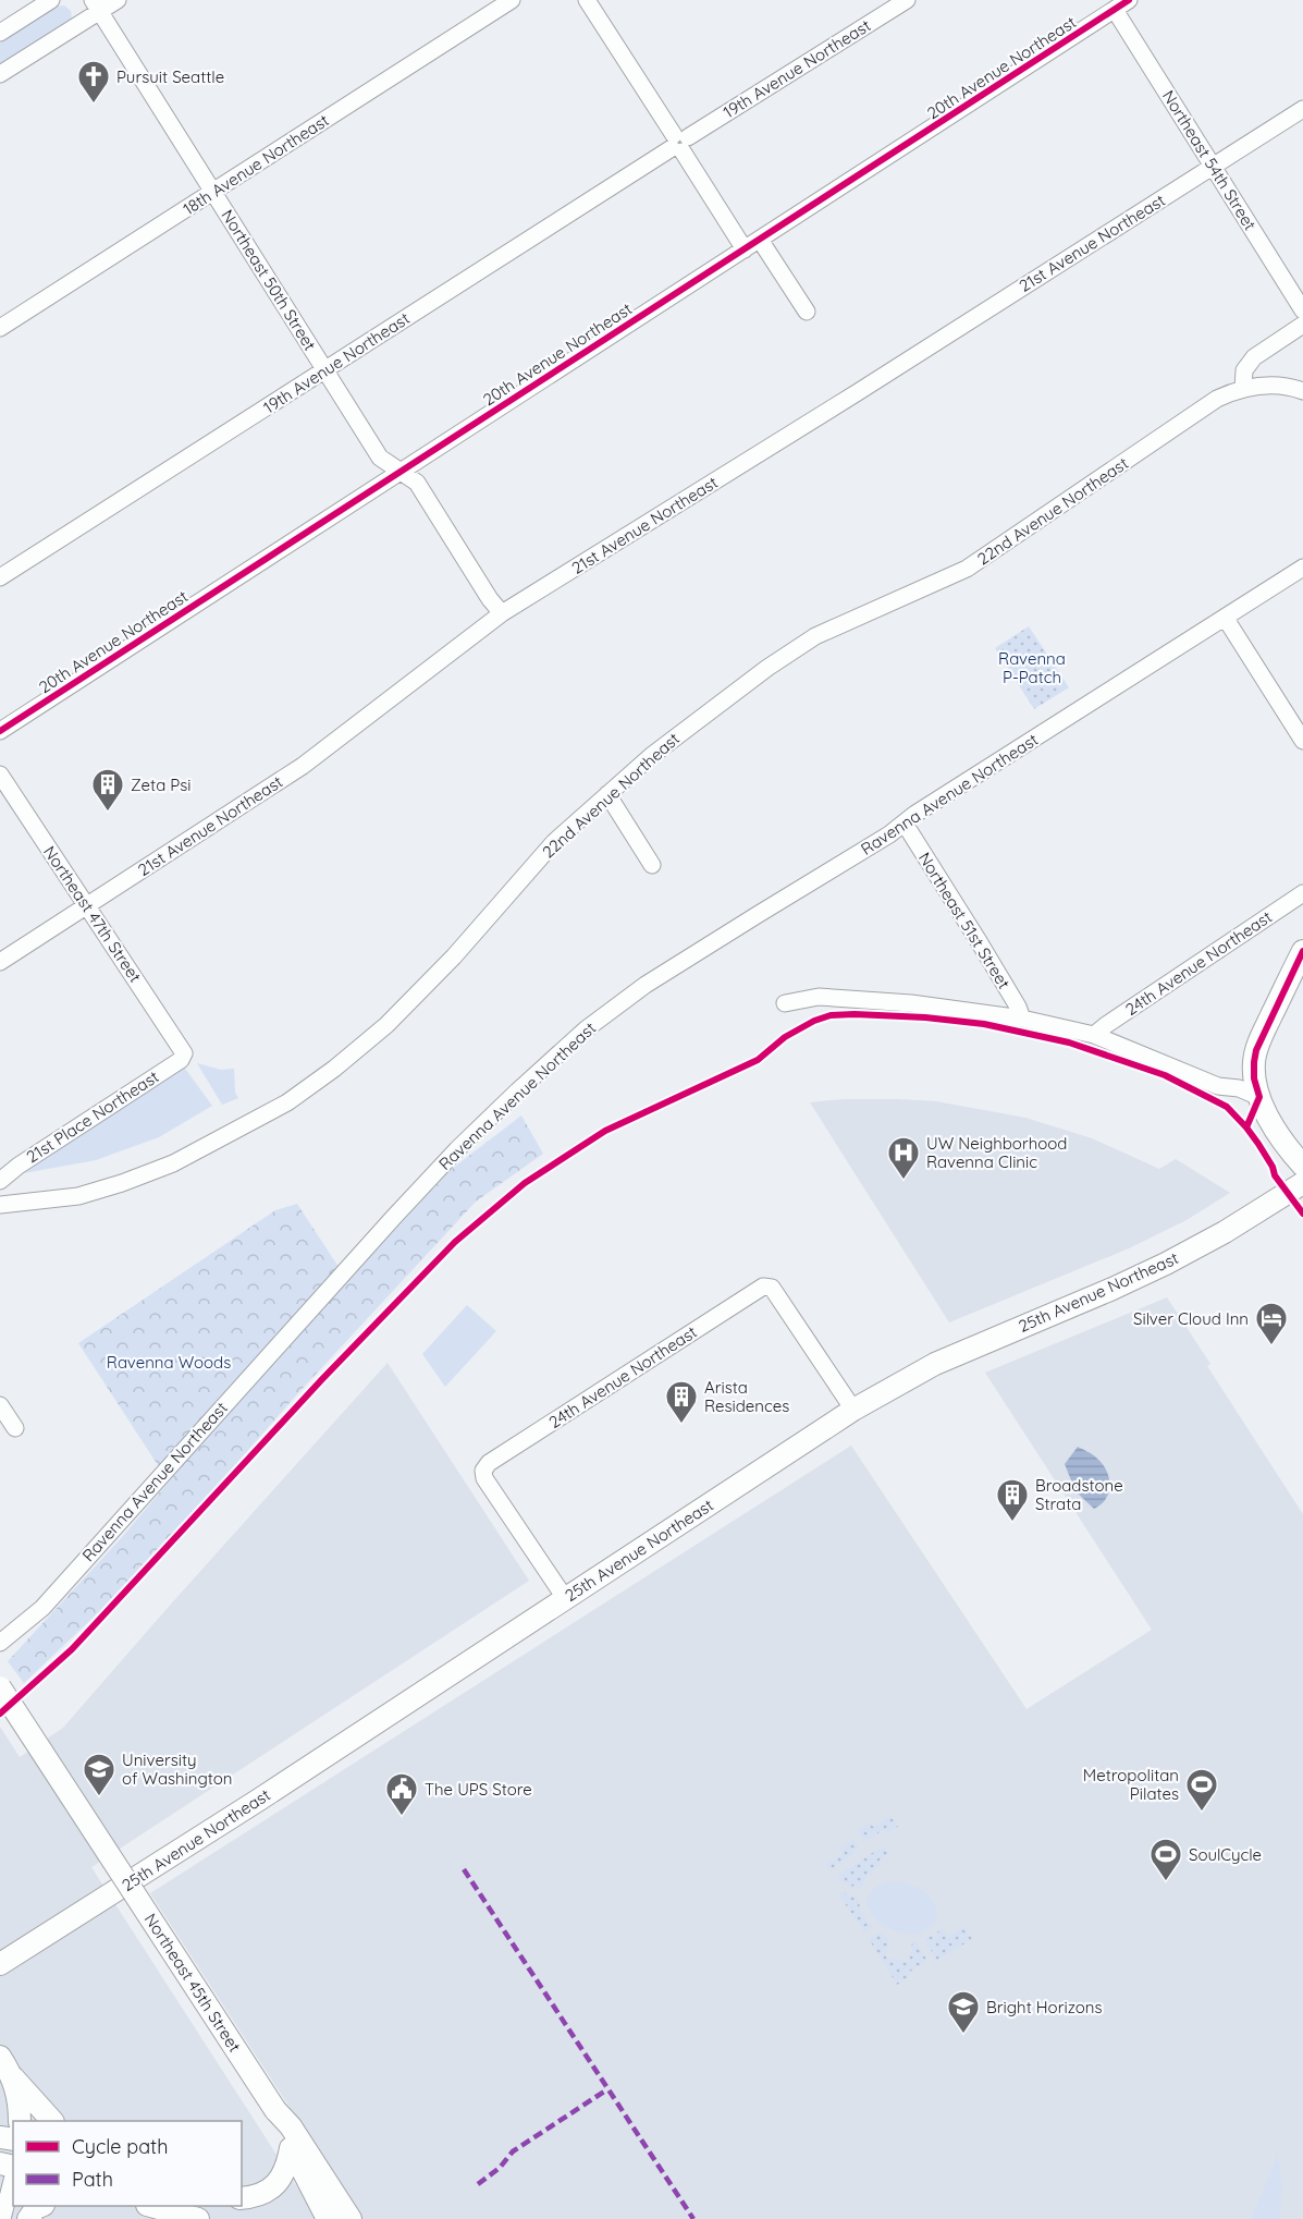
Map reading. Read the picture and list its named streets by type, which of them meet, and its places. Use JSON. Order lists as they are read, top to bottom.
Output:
{
  "streets": {
    "main road": ["25th Avenue Northeast", "Northeast 45th Street"],
    "street": [
      "20th Avenue Northeast",
      "19th Avenue Northeast",
      "Northeast 54th Street",
      "18th Avenue Northeast",
      "21st Avenue Northeast",
      "Northeast 50th Street",
      "22nd Avenue Northeast",
      "Ravenna Avenue Northeast",
      "Northeast 47th Street",
      "Northeast 51st Street",
      "24th Avenue Northeast",
      "21st Place Northeast"
    ]
  },
  "crossings": [
    ["20th Avenue Northeast", "Northeast 54th Street"],
    ["20th Avenue Northeast", "Northeast 50th Street"],
    ["19th Avenue Northeast", "Northeast 50th Street"],
    ["Northeast 54th Street", "21st Avenue Northeast"],
    ["18th Avenue Northeast", "Northeast 50th Street"],
    ["21st Avenue Northeast", "Northeast 50th Street"],
    ["21st Avenue Northeast", "Northeast 47th Street"],
    ["Ravenna Avenue Northeast", "Northeast 51st Street"],
    ["Northeast 47th Street", "21st Place Northeast"],
    ["24th Avenue Northeast", "25th Avenue Northeast"]
  ],
  "parks": ["Ravenna P-Patch", "Ravenna Woods"],
  "places": {
    "church": ["Pursuit Seattle"],
    "building": ["Zeta Psi", "Arista Residences", "Broadstone Strata"],
    "hospital": ["UW Neighborhood Ravenna Clinic"],
    "hotel": ["Silver Cloud Inn"],
    "school or university": ["University of Washington", "Bright Horizons"],
    "sports": ["Metropolitan Pilates", "SoulCycle"],
    "public building": ["The UPS Store"]
  },
  "legend": ["Cycle path", "Path"]
}
